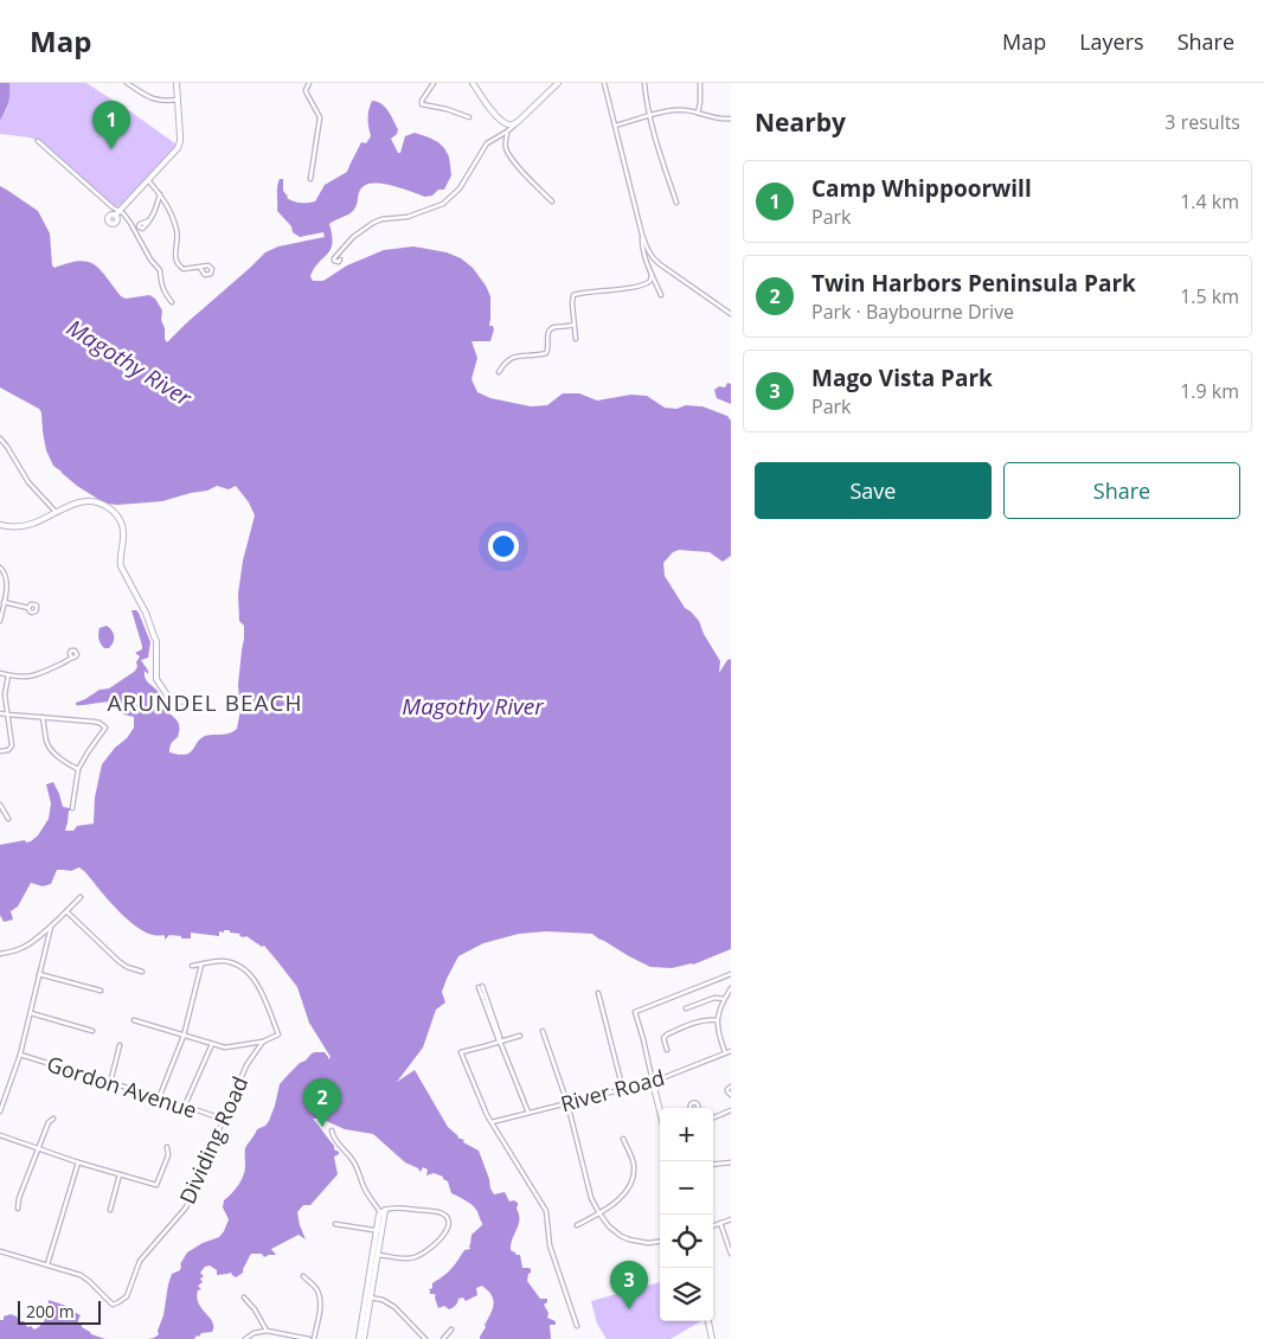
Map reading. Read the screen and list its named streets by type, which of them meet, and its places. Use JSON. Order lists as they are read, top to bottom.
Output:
{
  "streets": {
    "street": ["Gordon Avenue", "River Road", "Dividing Road"]
  },
  "crossings": [
    ["Gordon Avenue", "Dividing Road"]
  ],
  "districts": ["ARUNDEL BEACH"],
  "water": ["Magothy River"],
  "scale_bar": "200 m",
  "page": {
    "header": "Map",
    "nav": ["Map", "Layers", "Share"],
    "heading": ["Nearby", "3 results"],
    "pins": ["1", "2", "3"],
    "list": [
      {
        "mark": "1",
        "name": "Camp Whippoorwill",
        "note": "Park",
        "value": "1.4 km"
      },
      {
        "mark": "2",
        "name": "Twin Harbors Peninsula Park",
        "note": "Park · Baybourne Drive",
        "value": "1.5 km"
      },
      {
        "mark": "3",
        "name": "Mago Vista Park",
        "note": "Park",
        "value": "1.9 km"
      }
    ],
    "buttons": ["Save", "Share"],
    "map_buttons": ["+", "−"],
    "scale": "200 m"
  }
}
